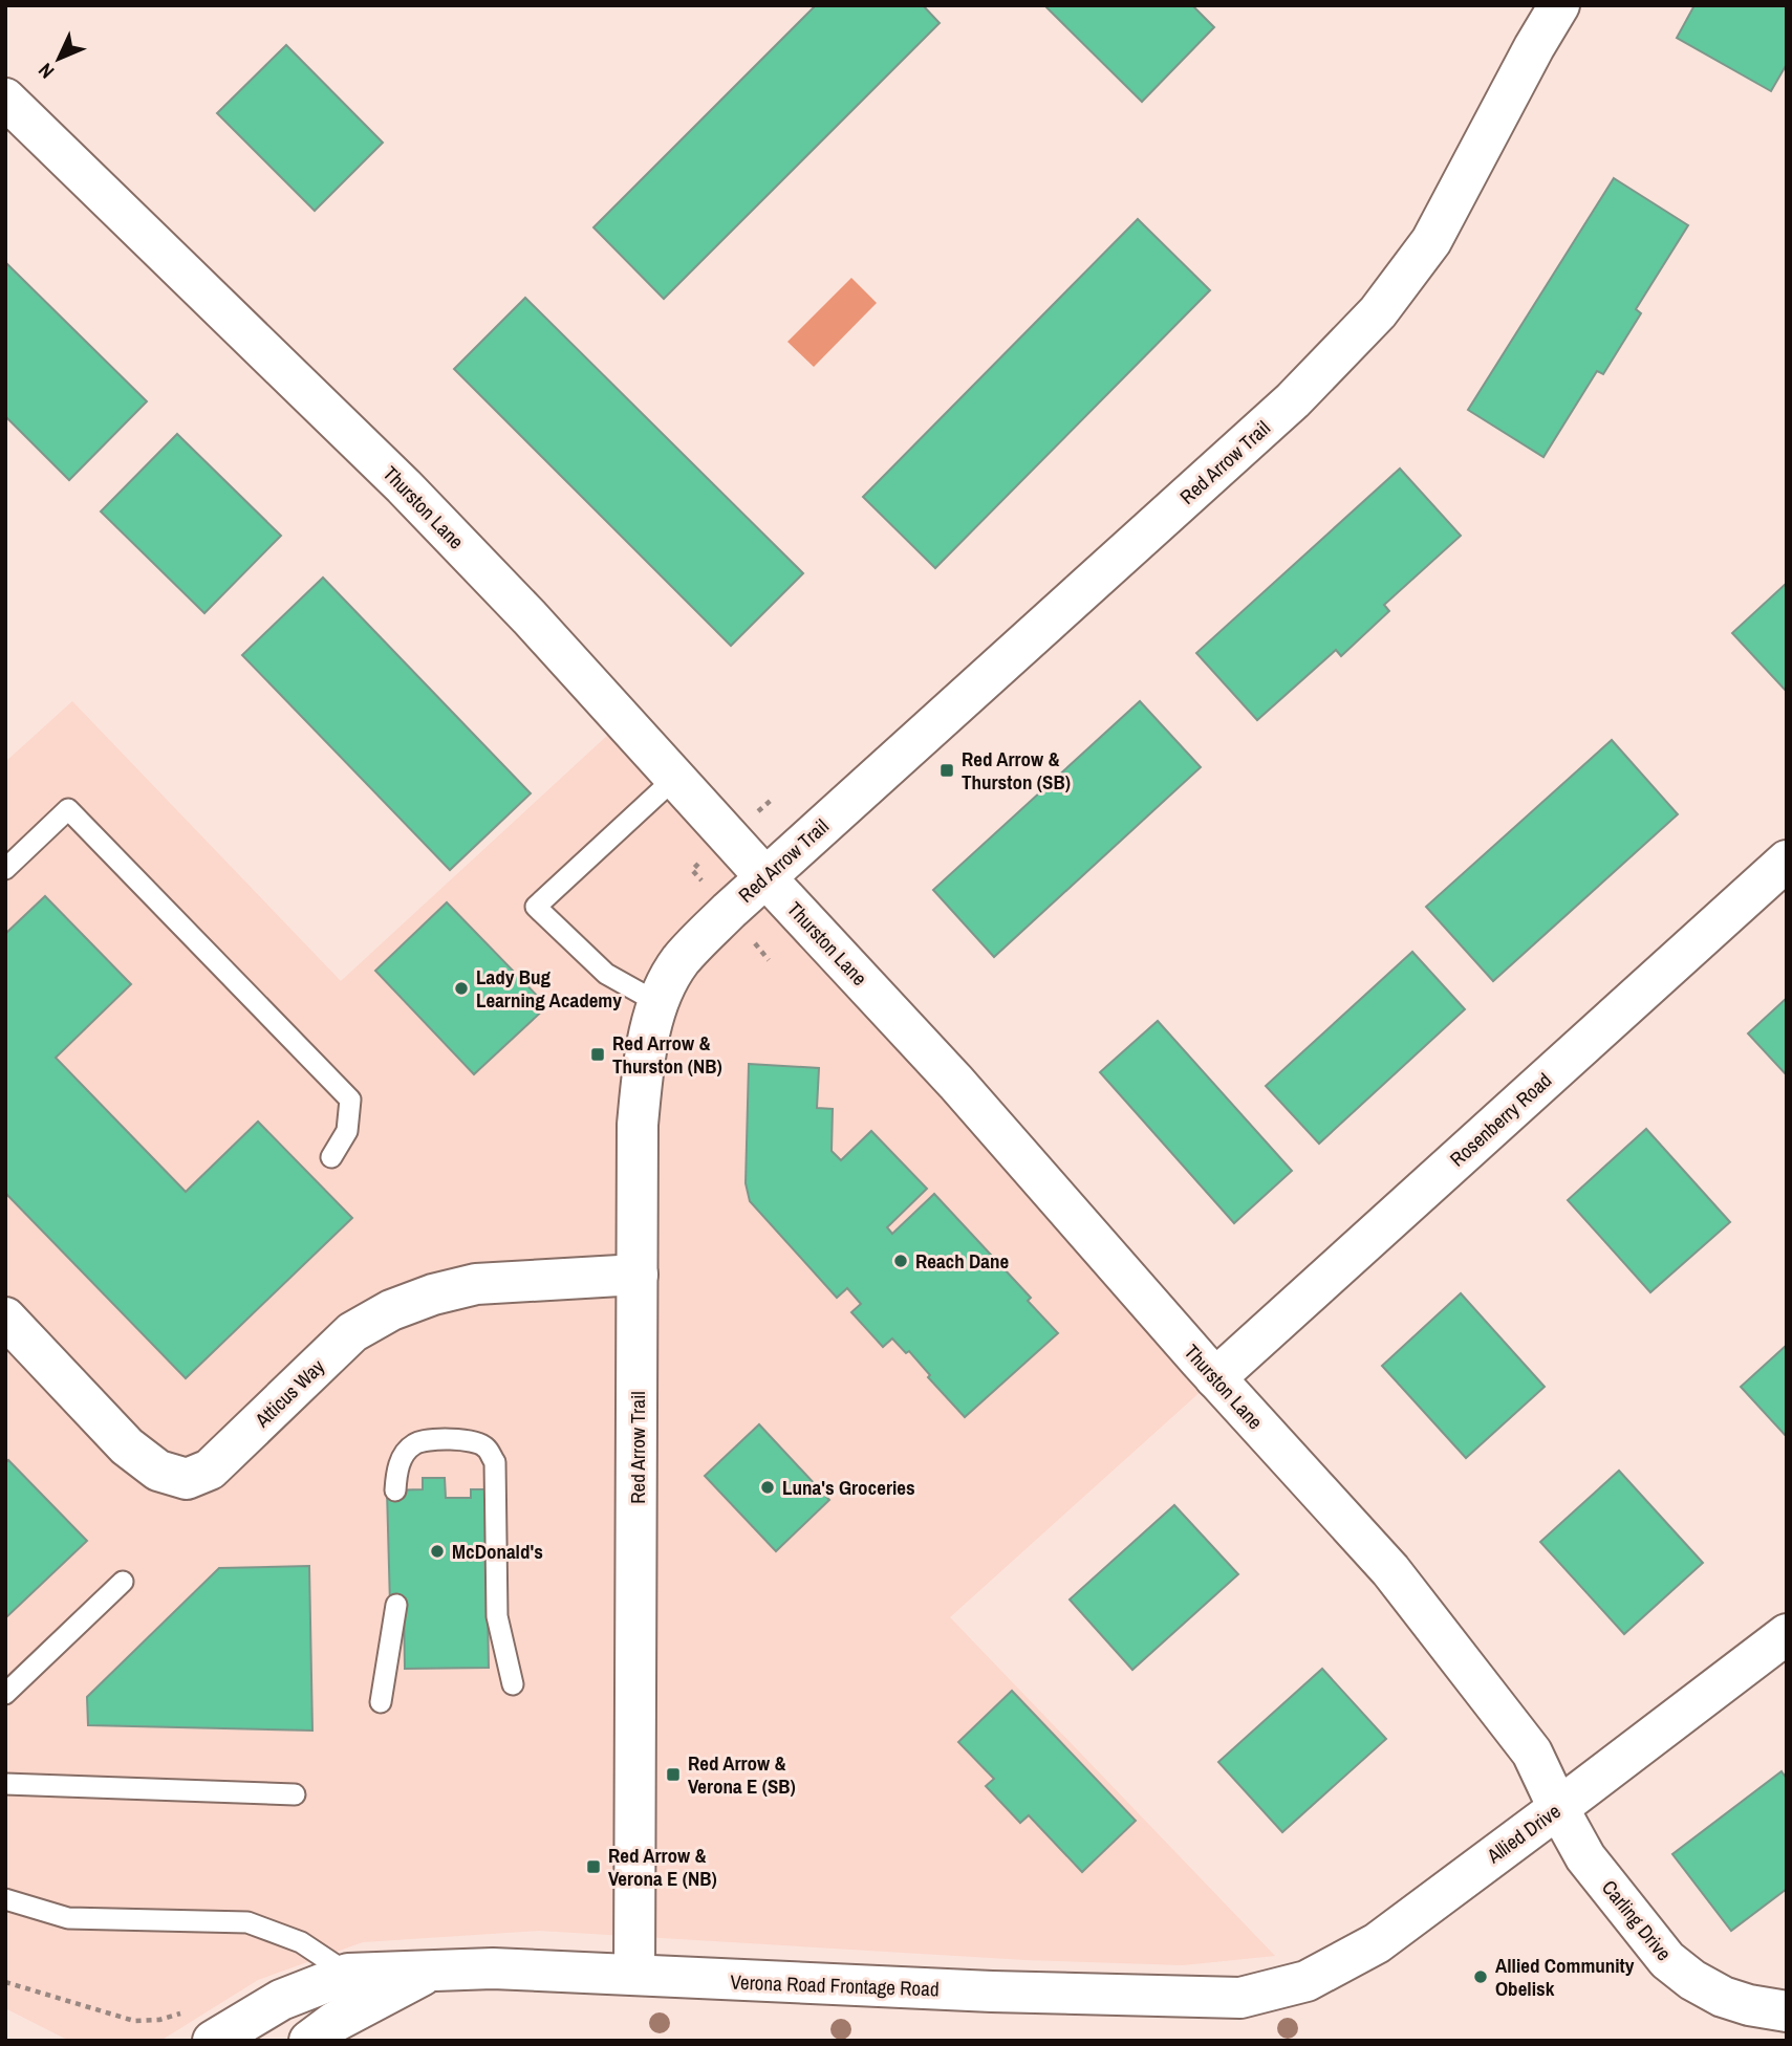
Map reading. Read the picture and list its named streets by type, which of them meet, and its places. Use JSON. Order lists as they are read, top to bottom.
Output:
{
  "streets": {
    "street": [
      "Red Arrow Trail",
      "Thurston Lane",
      "Rosenberry Road",
      "Atticus Way",
      "Allied Drive",
      "Carling Drive",
      "Verona Road Frontage Road"
    ]
  },
  "crossings": [
    ["Red Arrow Trail", "Thurston Lane"],
    ["Red Arrow Trail", "Atticus Way"],
    ["Red Arrow Trail", "Verona Road Frontage Road"],
    ["Thurston Lane", "Rosenberry Road"],
    ["Thurston Lane", "Allied Drive"],
    ["Thurston Lane", "Carling Drive"],
    ["Allied Drive", "Carling Drive"],
    ["Allied Drive", "Verona Road Frontage Road"]
  ],
  "places": {
    "transit": [
      "Red Arrow & Thurston (SB)",
      "Red Arrow & Thurston (NB)",
      "Red Arrow & Verona E (SB)",
      "Red Arrow & Verona E (NB)"
    ],
    "other": [
      "Lady Bug Learning Academy",
      "Reach Dane",
      "Luna's Groceries",
      "McDonald's",
      "Allied Community Obelisk"
    ]
  },
  "north": "bottom left"
}
